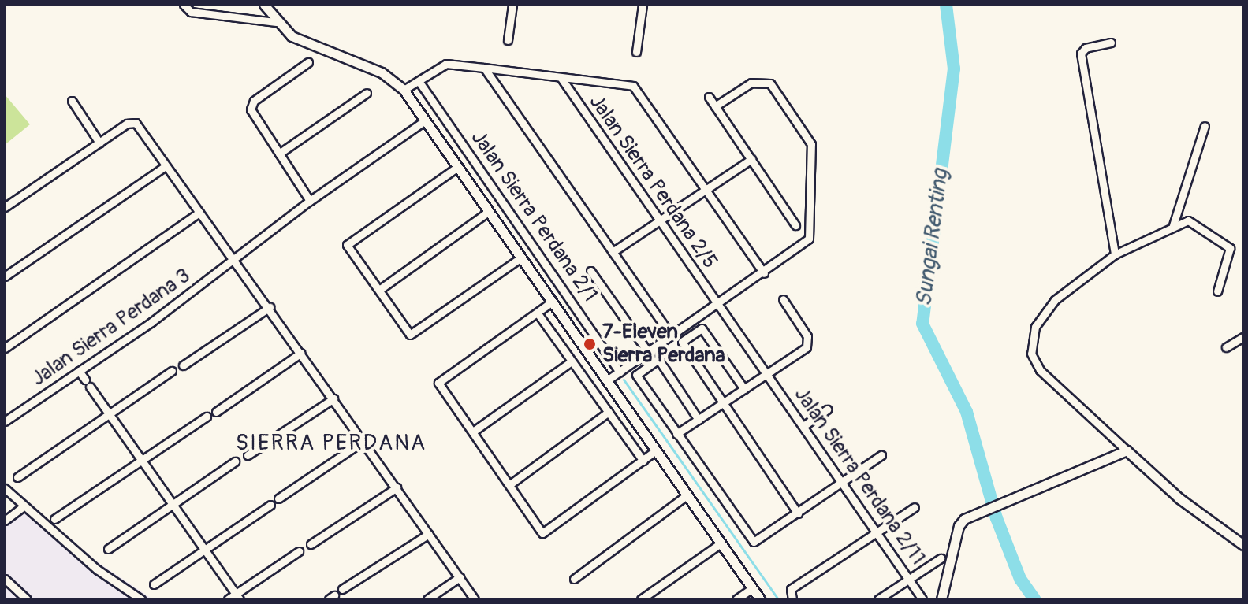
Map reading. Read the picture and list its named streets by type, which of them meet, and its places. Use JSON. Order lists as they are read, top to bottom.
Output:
{
  "streets": {
    "street": [
      "Jalan Sierra Perdana 2/5",
      "Jalan Sierra Perdana 2/1",
      "Jalan Sierra Perdana 3",
      "Jalan Sierra Perdana 2/11"
    ]
  },
  "crossings": [
    ["Jalan Sierra Perdana 2/5", "Jalan Sierra Perdana 2/11"]
  ],
  "districts": ["SIERRA PERDANA"],
  "water": ["Sungai Renting"],
  "places": ["7-Eleven Sierra Perdana"]
}
